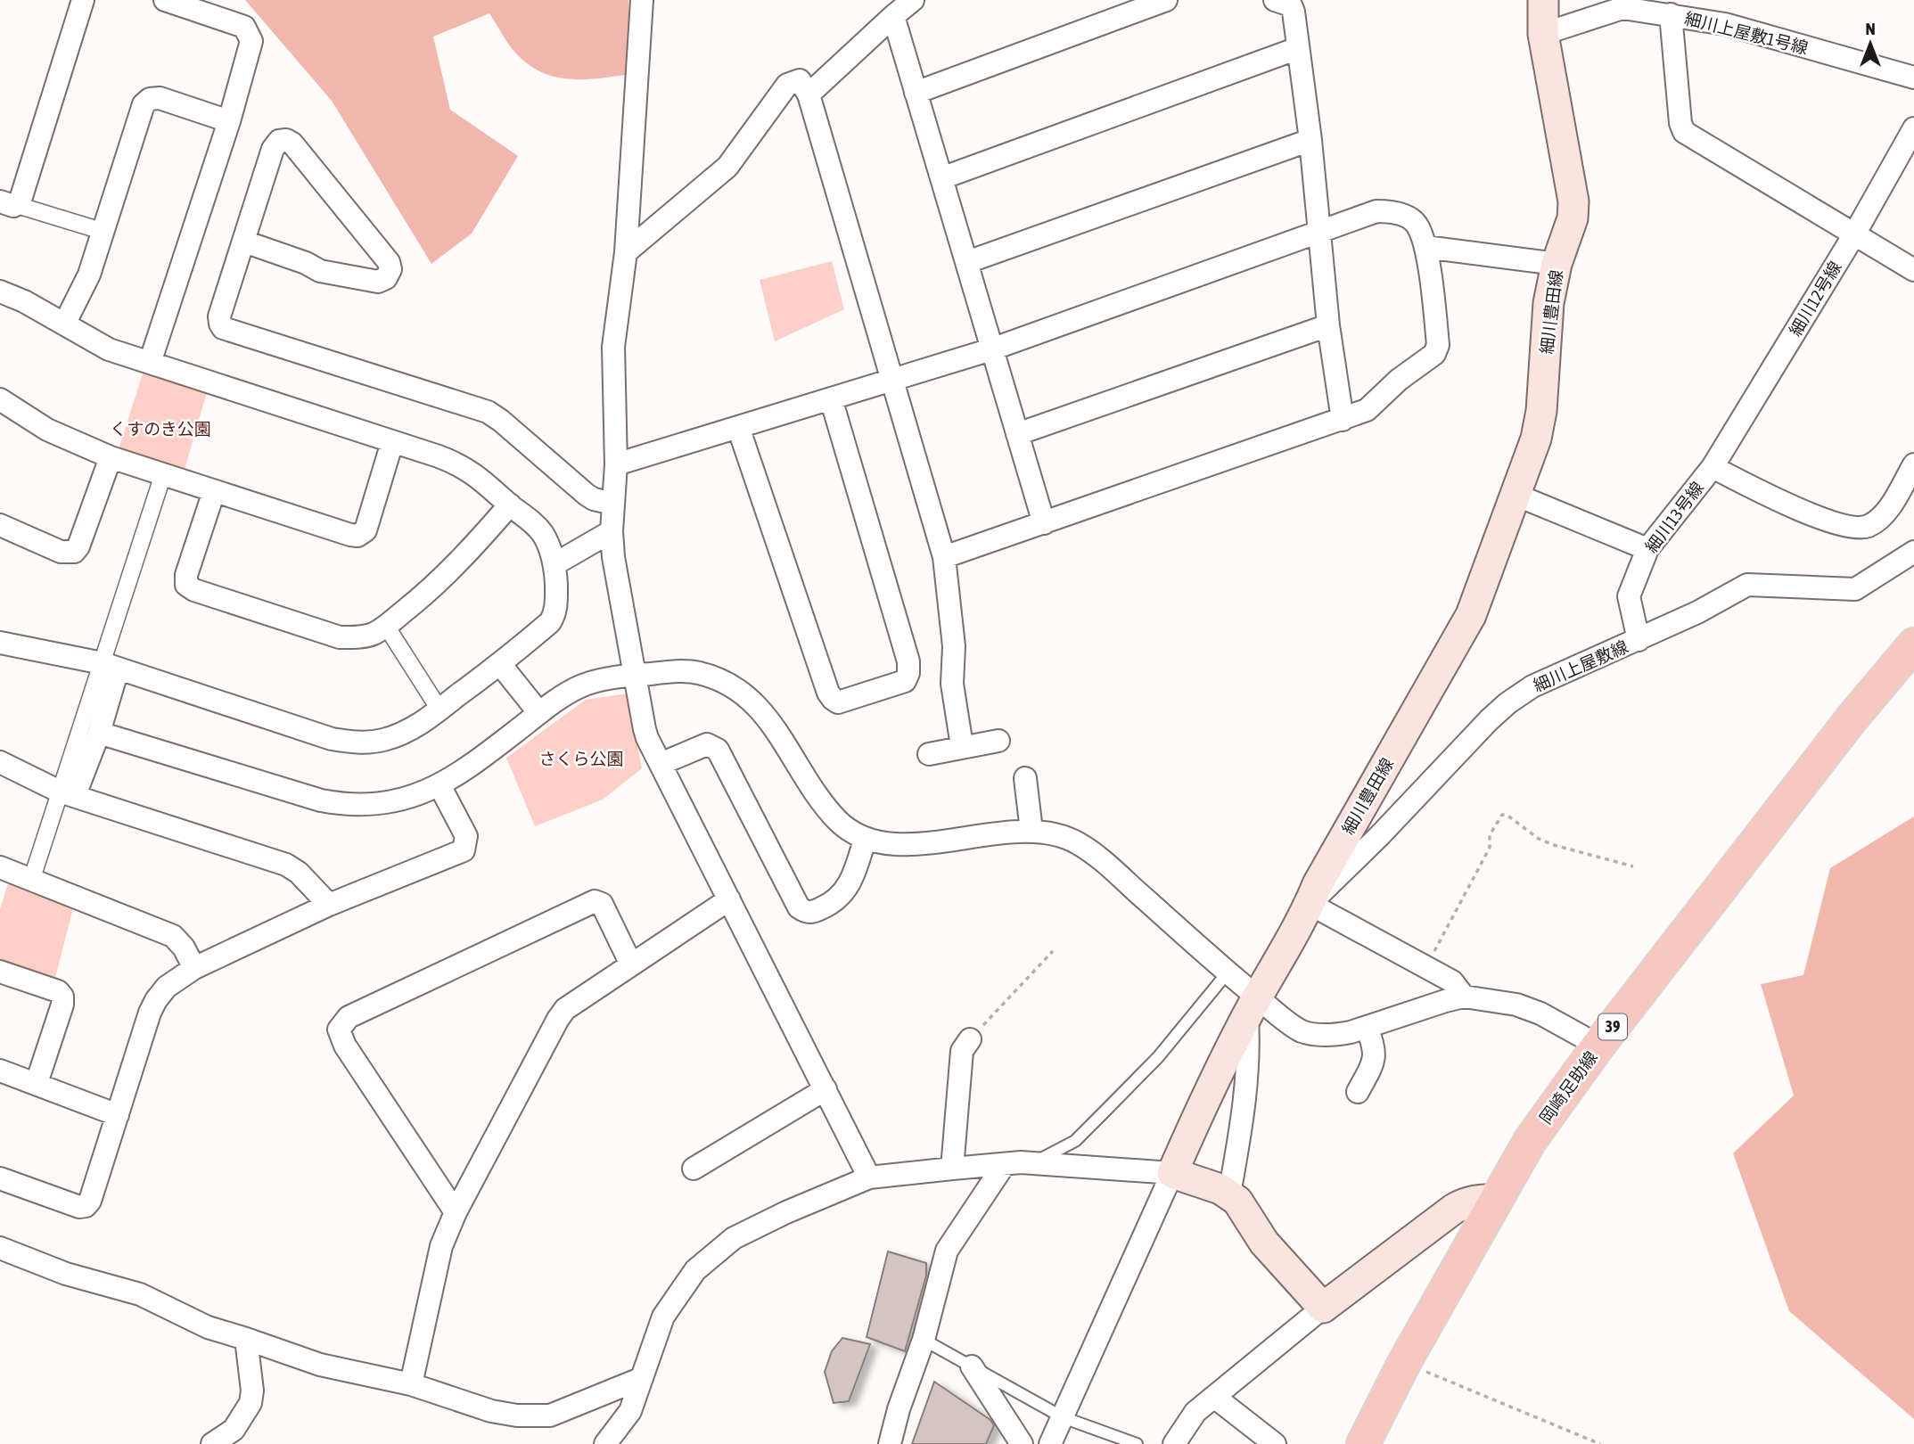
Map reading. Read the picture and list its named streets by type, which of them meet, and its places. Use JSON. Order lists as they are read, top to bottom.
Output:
{
  "streets": {
    "main road": ["細川豊田線", "39", "岡崎足助線"],
    "street": [
      "細川上屋敷1号線",
      "細川12号線",
      "細川13号線",
      "細川上屋敷線"
    ]
  },
  "crossings": [
    ["細川上屋敷1号線", "細川豊田線"],
    ["細川12号線", "細川13号線"],
    ["細川豊田線", "細川上屋敷線"],
    ["細川13号線", "細川上屋敷線"]
  ],
  "parks": ["くすのき公園", "さくら公園"],
  "north": "top"
}
